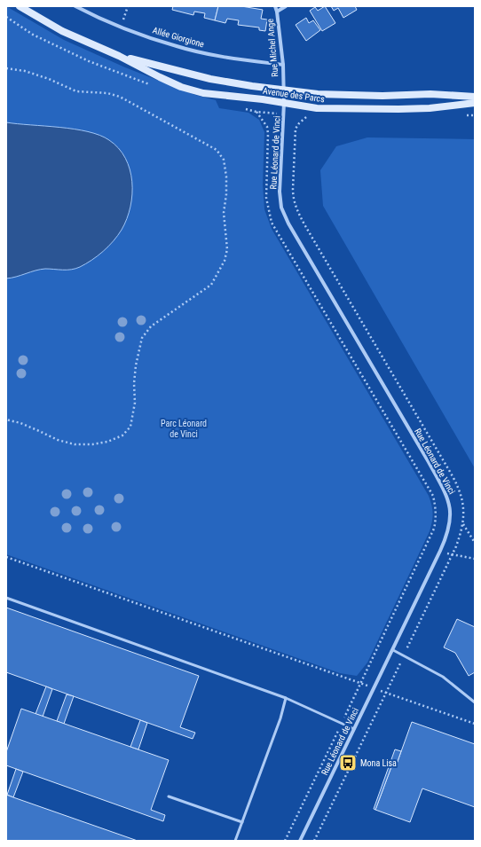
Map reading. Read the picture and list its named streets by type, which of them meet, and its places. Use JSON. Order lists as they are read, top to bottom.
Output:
{
  "streets": {
    "street": [
      "Allée Giorgione",
      "Rue Michel Ange",
      "Avenue des Parcs",
      "Rue Léonard de Vinci"
    ]
  },
  "crossings": [
    ["Allée Giorgione", "Rue Michel Ange"],
    ["Rue Michel Ange", "Avenue des Parcs"],
    ["Rue Michel Ange", "Rue Léonard de Vinci"],
    ["Avenue des Parcs", "Rue Léonard de Vinci"]
  ],
  "parks": ["Parc Léonard de Vinci"],
  "places": {
    "bus stop": ["Mona Lisa"]
  }
}
